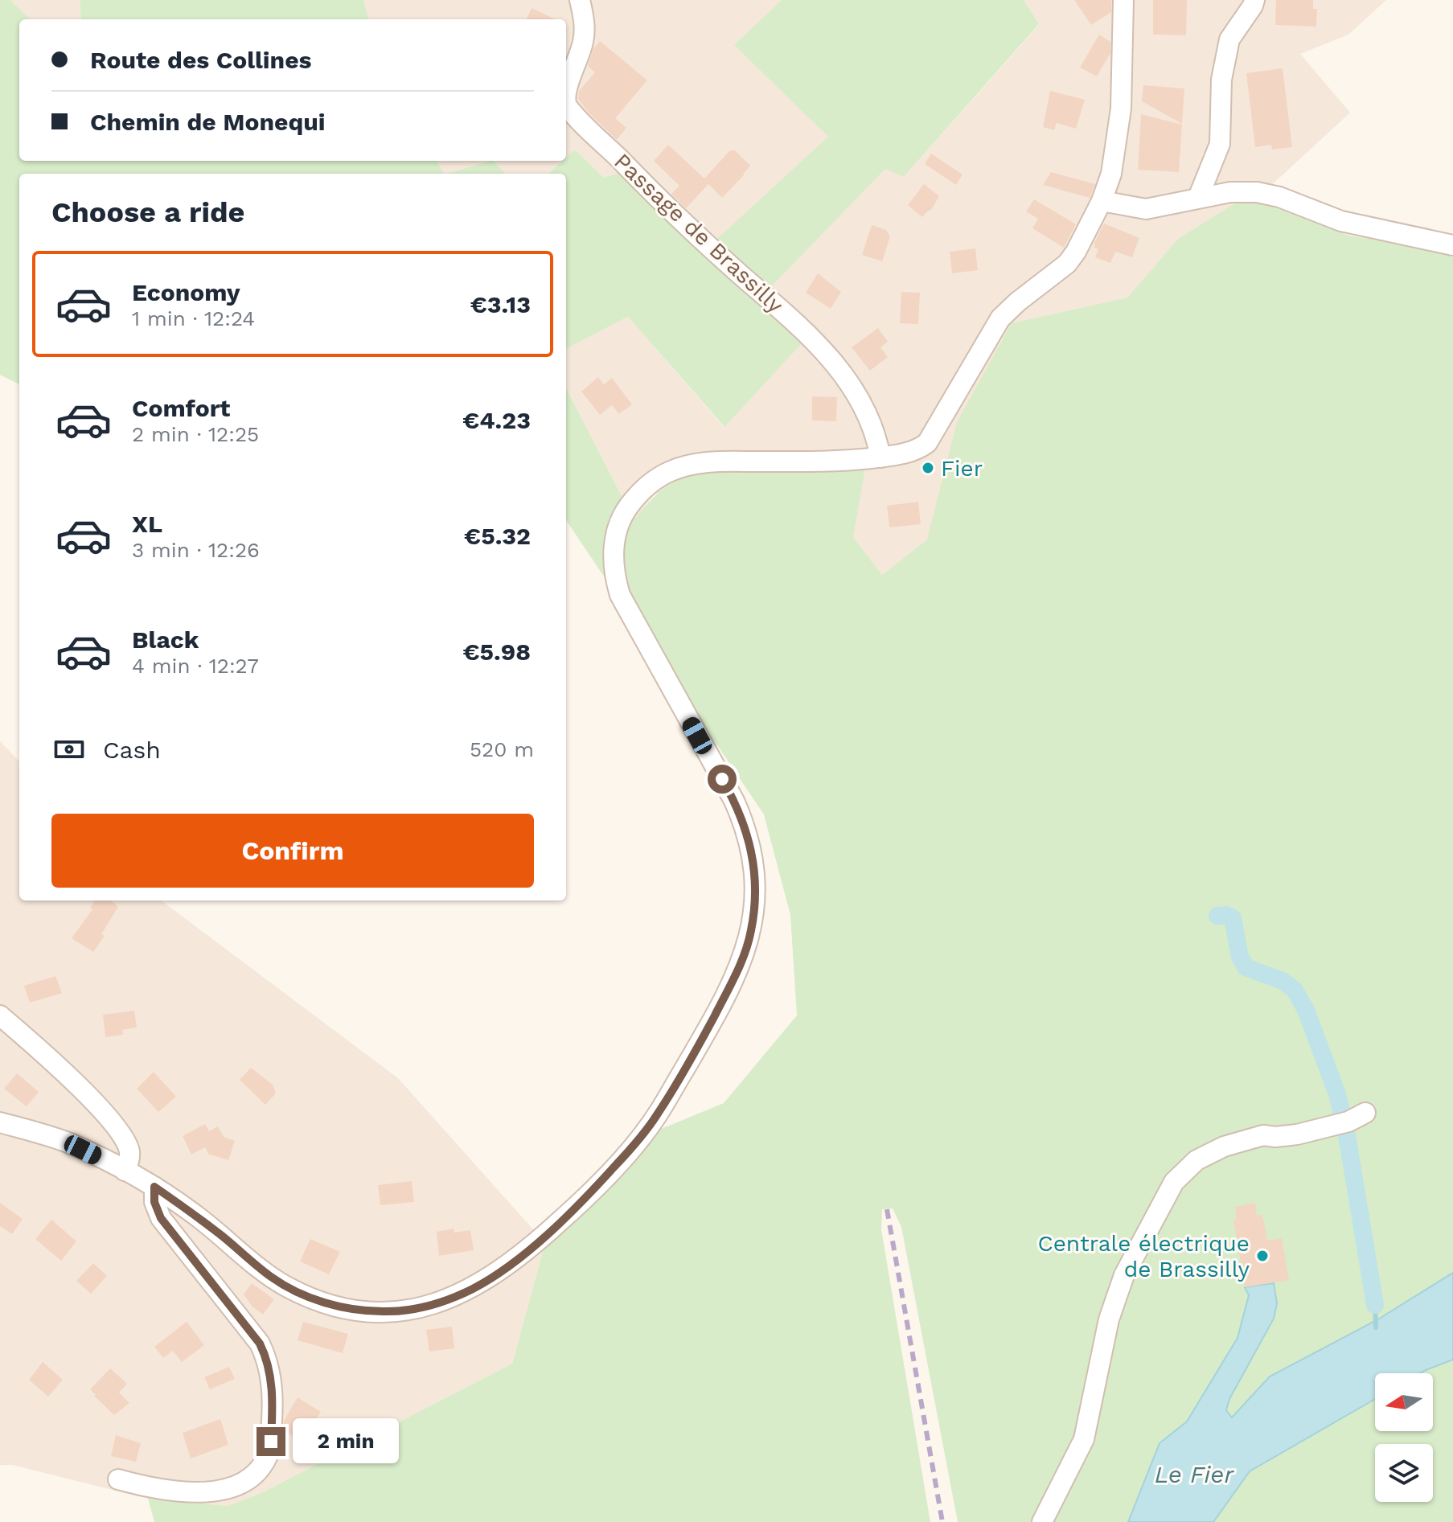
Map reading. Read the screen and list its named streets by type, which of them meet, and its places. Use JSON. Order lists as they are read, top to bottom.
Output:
{
  "streets": {
    "street": ["Passage de Brassilly"]
  },
  "water": ["Le Fier"],
  "places": ["Fier", "Centrale électrique de Brassilly"],
  "north": "left",
  "page": {
    "banner": ["Route des Collines", "Chemin de Monequi"],
    "heading": "Choose a ride",
    "list": [
      {
        "name": "Economy",
        "note": "1 min · 12:24",
        "value": "€3.13"
      },
      {
        "name": "Comfort",
        "note": "2 min · 12:25",
        "value": "€4.23"
      },
      {
        "name": "XL",
        "note": "3 min · 12:26",
        "value": "€5.32"
      },
      {
        "name": "Black",
        "note": "4 min · 12:27",
        "value": "€5.98"
      }
    ],
    "pay": ["Cash", "520 m"],
    "buttons": "Confirm",
    "bubble": "2 min"
  }
}
